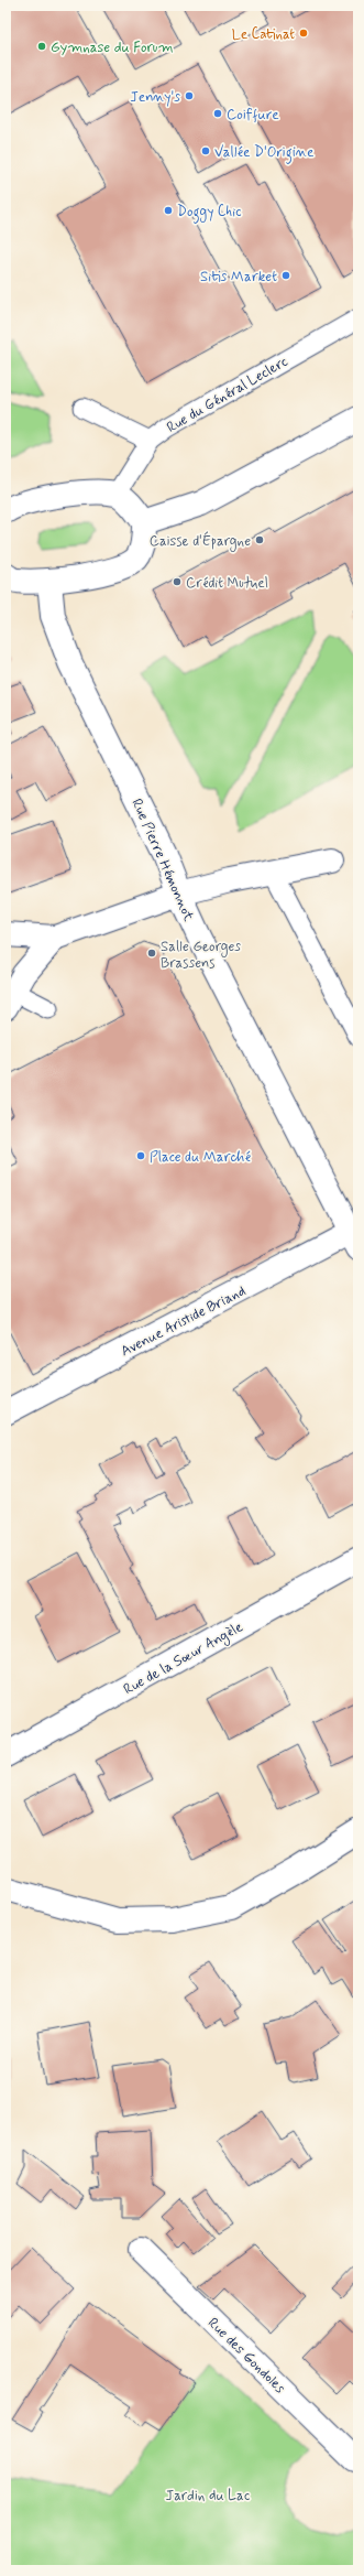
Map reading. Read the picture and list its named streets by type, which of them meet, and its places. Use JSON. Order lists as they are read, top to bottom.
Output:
{
  "streets": {
    "street": [
      "Rue Pierre Hémonnot",
      "Avenue Aristide Briand",
      "Rue de la Sœur Angèle",
      "Rue des Gondoles"
    ],
    "lane": ["Rue du Général Leclerc"]
  },
  "crossings": [
    ["Rue Pierre Hémonnot", "Avenue Aristide Briand"]
  ],
  "parks": ["Jardin du Lac"],
  "places": [
    "Le Catinat",
    "Gymnase du Forum",
    "Jenny's",
    "Coiffure",
    "Vallée D'Origine",
    "Doggy Chic",
    "Sitis Market",
    "Caisse d'Épargne",
    "Crédit Mutuel",
    "Salle Georges Brassens",
    "Place du Marché"
  ]
}
